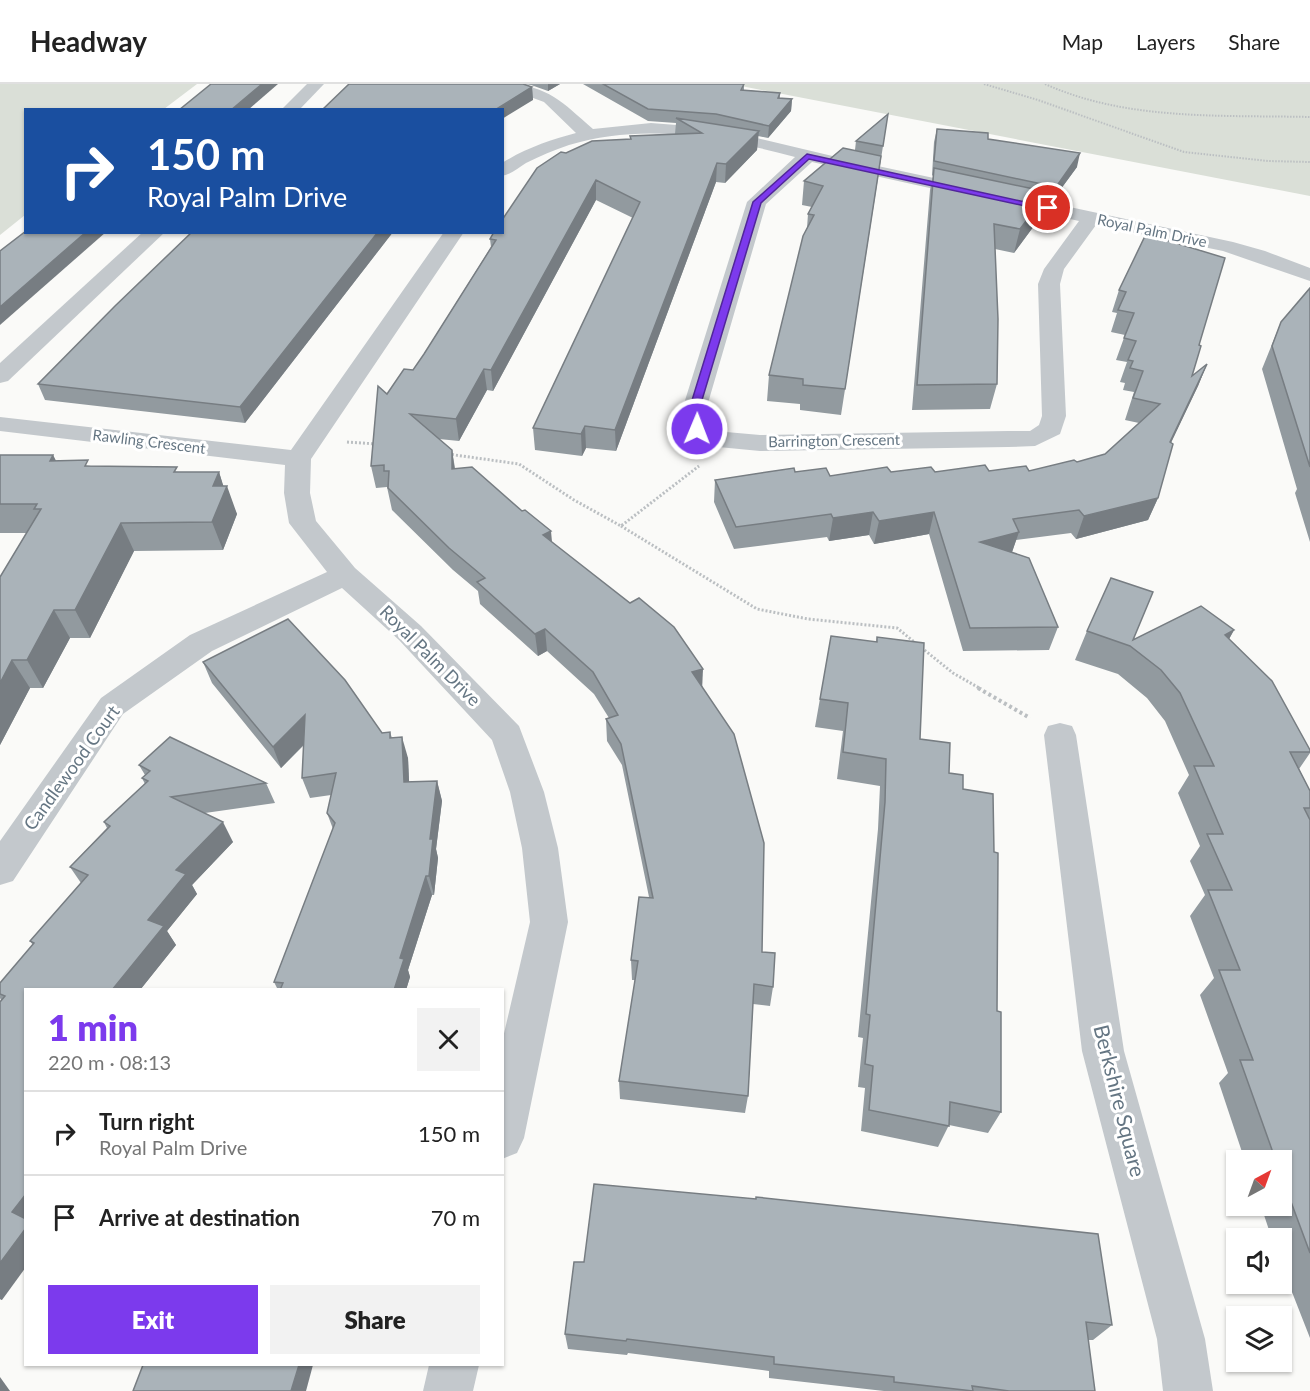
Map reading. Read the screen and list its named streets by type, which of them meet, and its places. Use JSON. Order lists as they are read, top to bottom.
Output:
{
  "streets": {
    "street": [
      "Royal Palm Drive",
      "Barrington Crescent",
      "Rawling Crescent",
      "Candlewood Court",
      "Berkshire Square"
    ]
  },
  "crossings": [
    ["Royal Palm Drive", "Barrington Crescent"],
    ["Royal Palm Drive", "Rawling Crescent"],
    ["Royal Palm Drive", "Candlewood Court"]
  ],
  "north": "top right",
  "page": {
    "header": "Headway",
    "nav": ["Map", "Layers", "Share"],
    "turn": ["150 m", "Royal Palm Drive"],
    "heading": ["1 min", "220 m · 08:13"],
    "list": [
      {
        "name": "Turn right",
        "note": "Royal Palm Drive",
        "value": "150 m"
      },
      {
        "name": "Arrive at destination",
        "value": "70 m"
      }
    ],
    "buttons": ["Exit", "Share"]
  }
}
